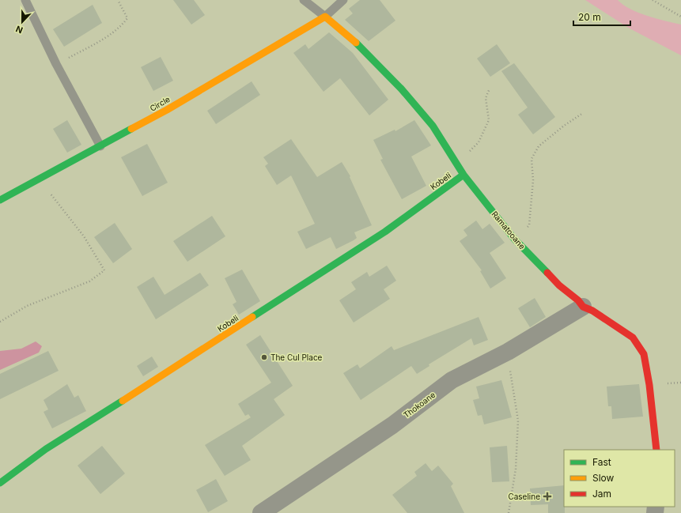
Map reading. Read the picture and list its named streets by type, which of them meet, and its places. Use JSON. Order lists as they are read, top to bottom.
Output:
{
  "streets": {
    "street": [
      "Circle",
      "Kobeli",
      "Ramatooane",
      "Thokoane"
    ]
  },
  "crossings": [
    ["Circle", "Ramatooane"],
    ["Kobeli", "Ramatooane"],
    ["Ramatooane", "Thokoane"]
  ],
  "places": {
    "other": ["The Cul Place"],
    "health": ["Caseline"]
  },
  "legend": ["Fast", "Slow", "Jam"],
  "scale_bar": "20 m",
  "north": "bottom"
}
